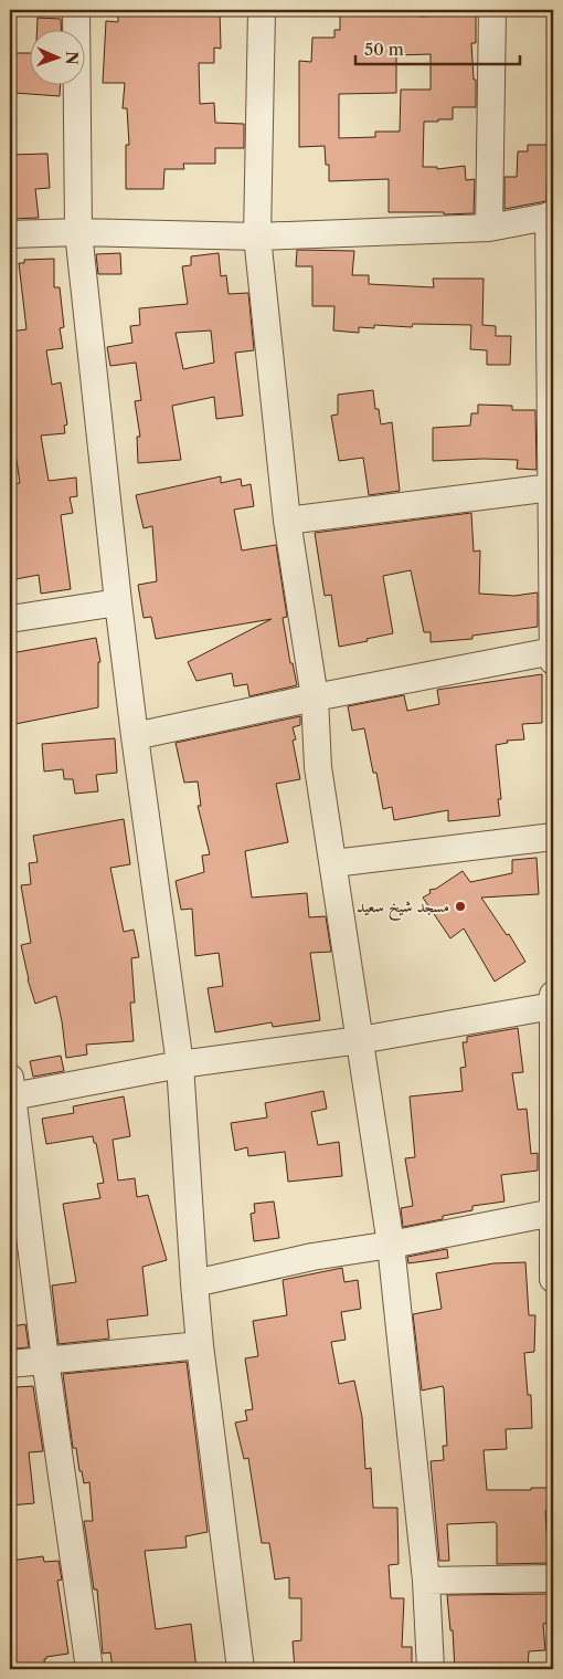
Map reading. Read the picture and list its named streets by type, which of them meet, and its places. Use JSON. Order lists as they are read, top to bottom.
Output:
{
  "places": ["مسجد شيخ سعيد"],
  "scale_bar": "50 m",
  "north": "right"
}
